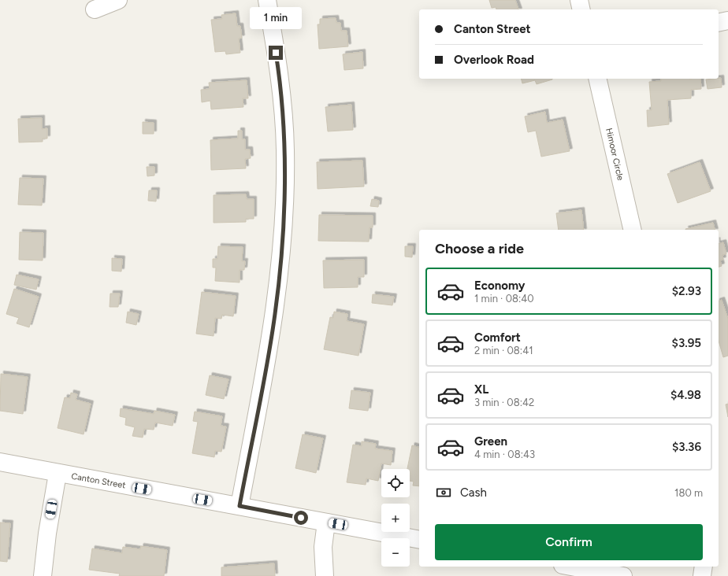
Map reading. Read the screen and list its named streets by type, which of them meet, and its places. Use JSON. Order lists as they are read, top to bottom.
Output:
{
  "streets": {
    "street": ["Himoor Circle", "Canton Street"]
  },
  "page": {
    "bubble": "1 min",
    "banner": ["Canton Street", "Overlook Road"],
    "heading": "Choose a ride",
    "list": [
      {
        "name": "Economy",
        "note": "1 min · 08:40",
        "value": "$2.93"
      },
      {
        "name": "Comfort",
        "note": "2 min · 08:41",
        "value": "$3.95"
      },
      {
        "name": "XL",
        "note": "3 min · 08:42",
        "value": "$4.98"
      },
      {
        "name": "Green",
        "note": "4 min · 08:43",
        "value": "$3.36"
      }
    ],
    "map_buttons": ["+", "−"],
    "pay": ["Cash", "180 m"],
    "buttons": "Confirm"
  }
}
